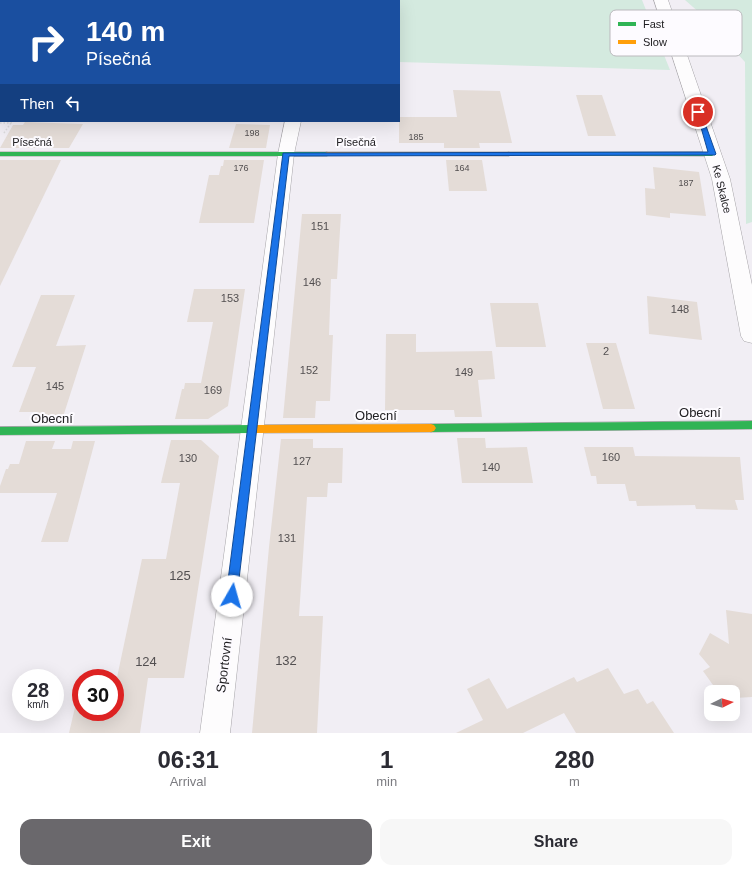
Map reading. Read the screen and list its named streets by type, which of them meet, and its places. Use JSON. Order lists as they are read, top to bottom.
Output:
{
  "streets": {
    "street": [
      "Písečná",
      "Ke Skalce",
      "Obecní",
      "Sportovní"
    ]
  },
  "crossings": [
    ["Písečná", "Ke Skalce"],
    ["Písečná", "Sportovní"],
    ["Obecní", "Sportovní"]
  ],
  "house_numbers": [
    "198",
    "185",
    "176",
    "164",
    "187",
    "151",
    "146",
    "153",
    "148",
    "2",
    "152",
    "149",
    "145",
    "169",
    "160",
    "130",
    "127",
    "140",
    "131",
    "125",
    "132",
    "124"
  ],
  "legend": ["Fast", "Slow"],
  "north": "right",
  "page": {
    "turn": ["140 m", "Písečná"],
    "then": "Then",
    "speed": "28 km/h",
    "limit": "30",
    "eta": [
      "06:31",
      "Arrival",
      "1",
      "min",
      "280",
      "m"
    ],
    "buttons": ["Exit", "Share"]
  }
}
